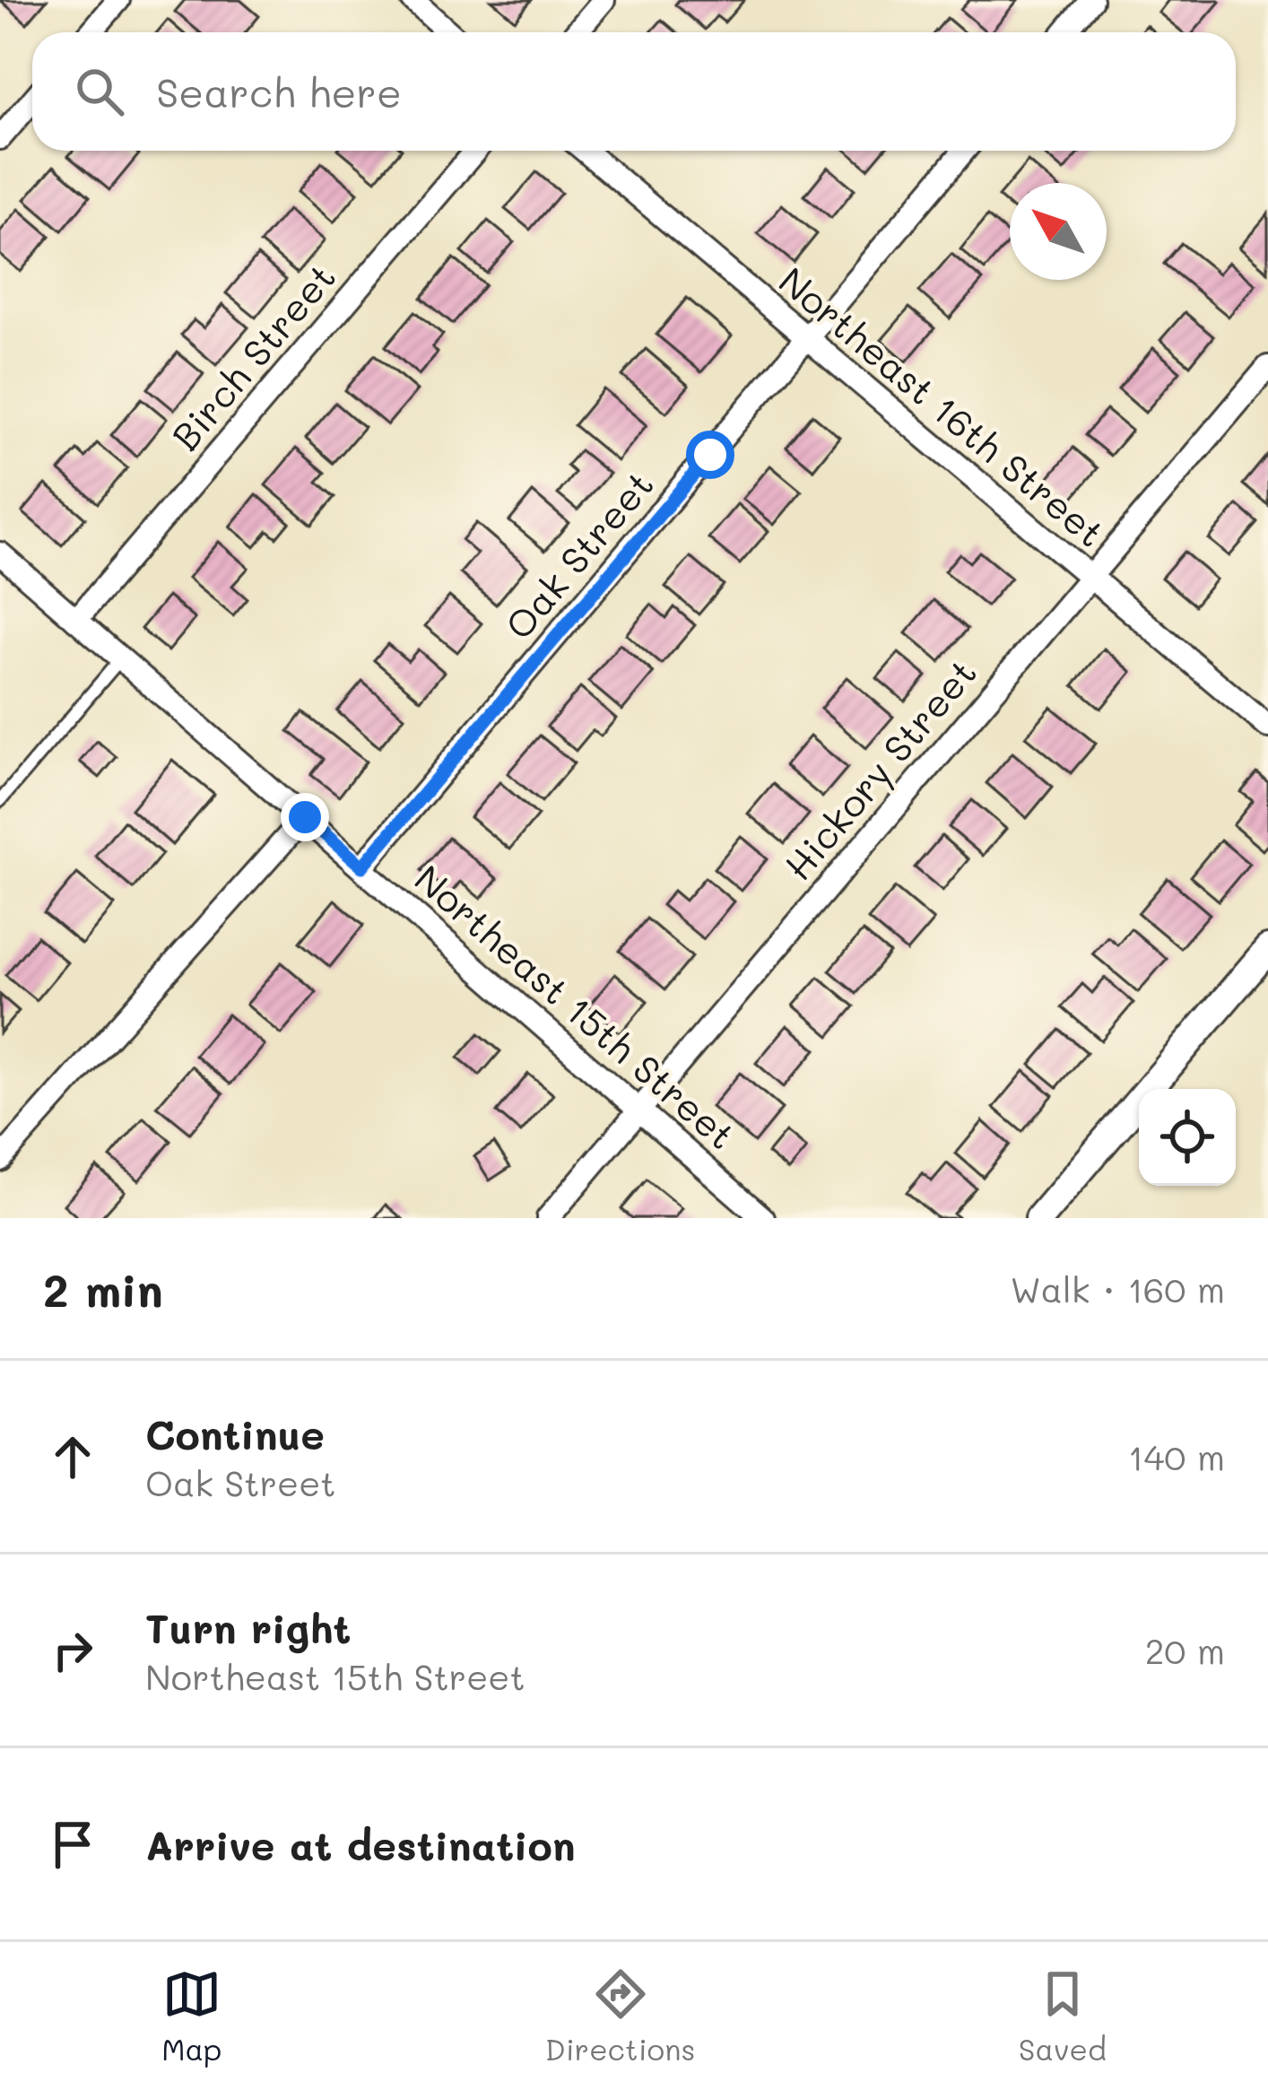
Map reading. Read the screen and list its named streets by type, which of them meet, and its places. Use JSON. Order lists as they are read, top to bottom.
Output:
{
  "streets": {
    "street": [
      "Birch Street",
      "Northeast 16th Street",
      "Oak Street",
      "Hickory Street",
      "Northeast 15th Street"
    ]
  },
  "crossings": [
    ["Birch Street", "Northeast 15th Street"],
    ["Northeast 16th Street", "Oak Street"],
    ["Northeast 16th Street", "Hickory Street"],
    ["Oak Street", "Northeast 15th Street"],
    ["Hickory Street", "Northeast 15th Street"]
  ],
  "north": "top left",
  "page": {
    "search": "Search here",
    "heading": ["2 min", "Walk · 160 m"],
    "list": [
      ["Continue", "Oak Street", "140 m"],
      ["Turn right", "Northeast 15th Street", "20 m"],
      "Arrive at destination"
    ],
    "nav": ["Map", "Directions", "Saved"]
  }
}
